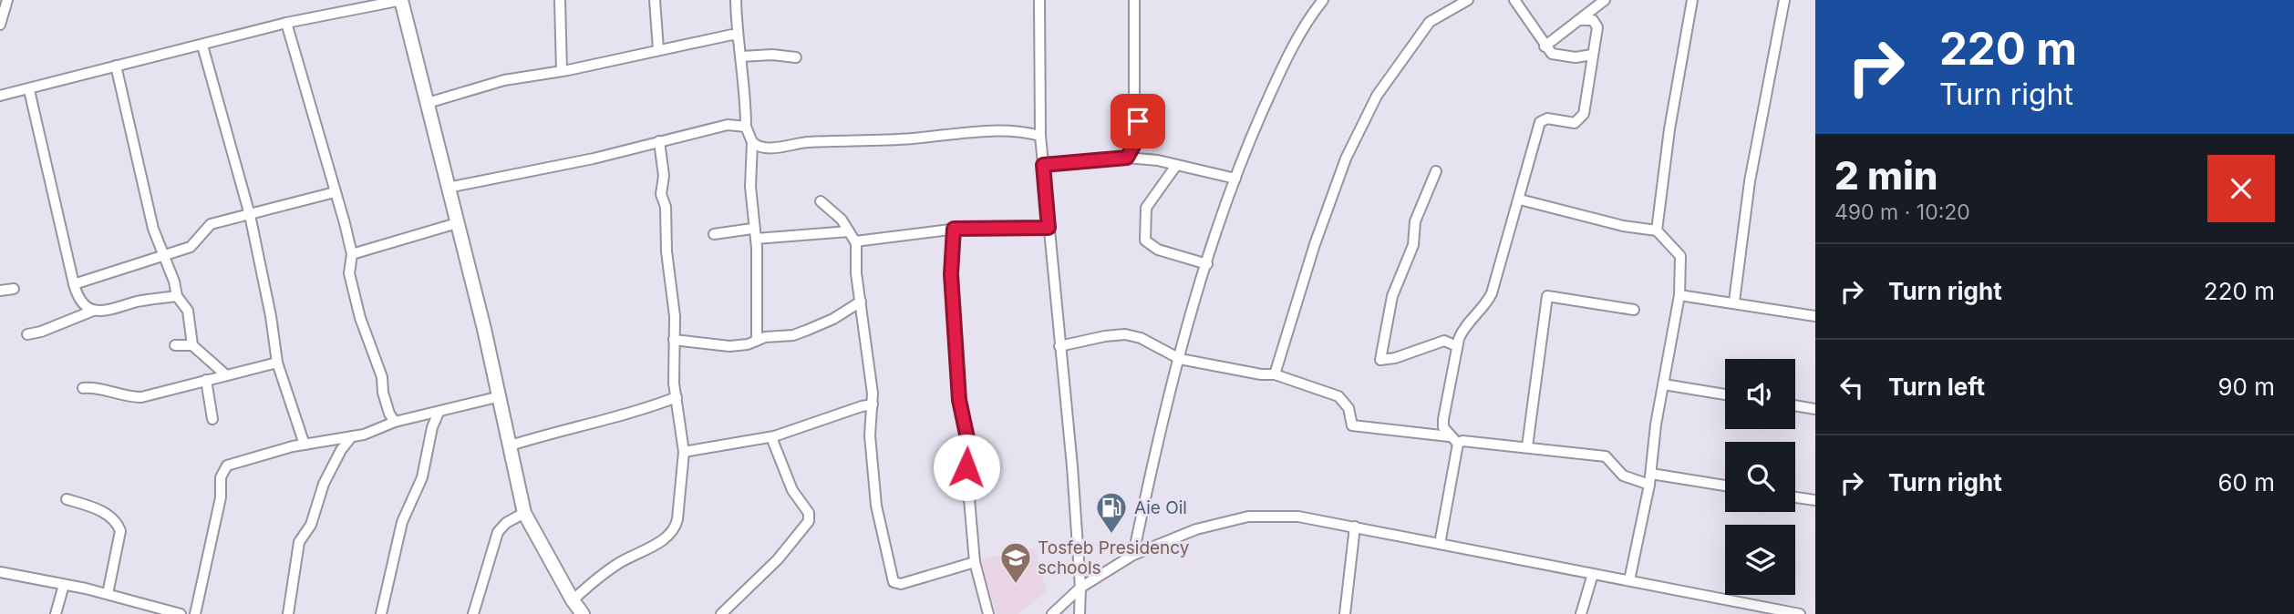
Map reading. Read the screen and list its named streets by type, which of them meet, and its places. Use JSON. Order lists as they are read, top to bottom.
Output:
{
  "places": {
    "fuel station": ["Aie Oil"],
    "school or university": ["Tosfeb Presidency schools"]
  },
  "page": {
    "turn": ["220 m", "Turn right"],
    "heading": ["2 min", "490 m · 10:20"],
    "list": [
      {
        "name": "Turn right",
        "value": "220 m"
      },
      {
        "name": "Turn left",
        "value": "90 m"
      },
      {
        "name": "Turn right",
        "value": "60 m"
      }
    ]
  }
}
